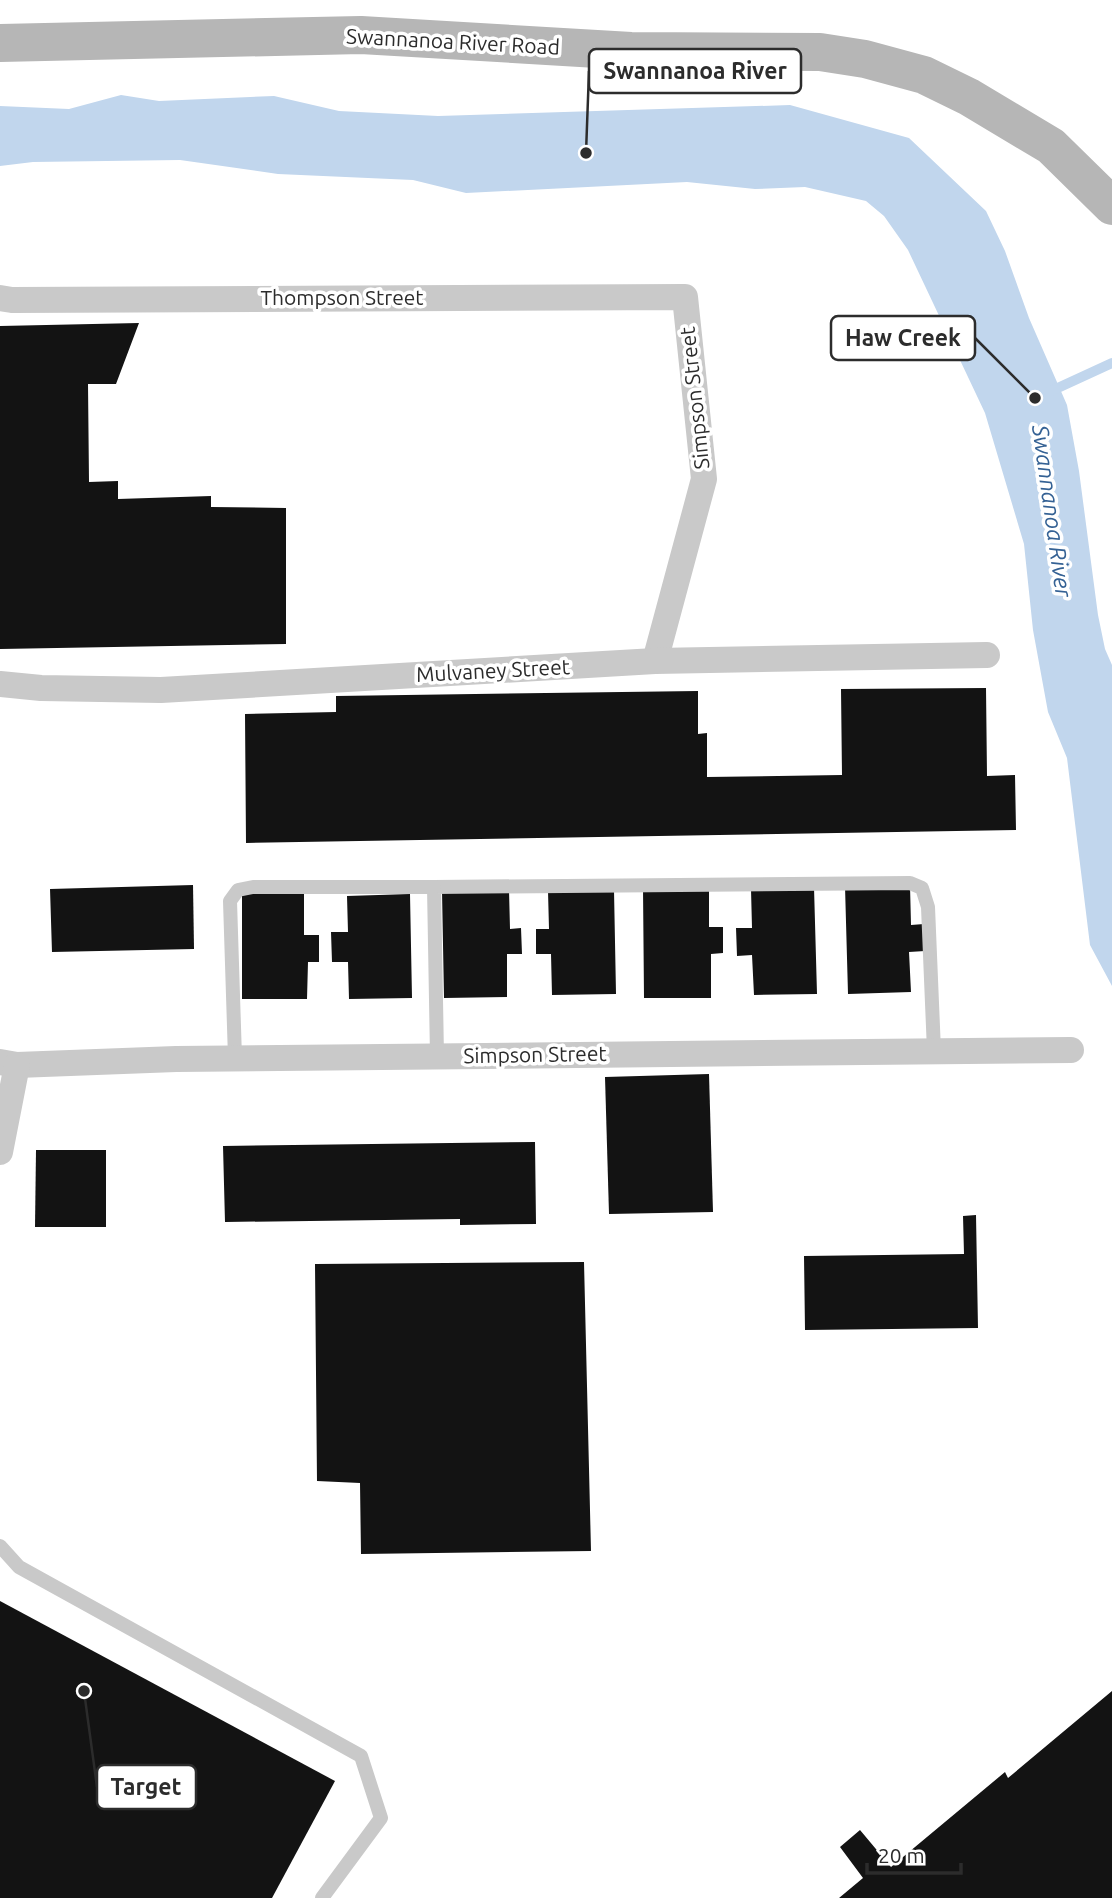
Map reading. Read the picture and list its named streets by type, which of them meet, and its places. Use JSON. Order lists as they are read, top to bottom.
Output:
{
  "streets": {
    "main road": ["Swannanoa River Road"],
    "street": ["Thompson Street", "Simpson Street", "Mulvaney Street"]
  },
  "crossings": [
    ["Thompson Street", "Simpson Street"],
    ["Simpson Street", "Mulvaney Street"]
  ],
  "water": ["Swannanoa River"],
  "places": ["Swannanoa River", "Haw Creek", "Target"],
  "scale_bar": "20 m"
}
